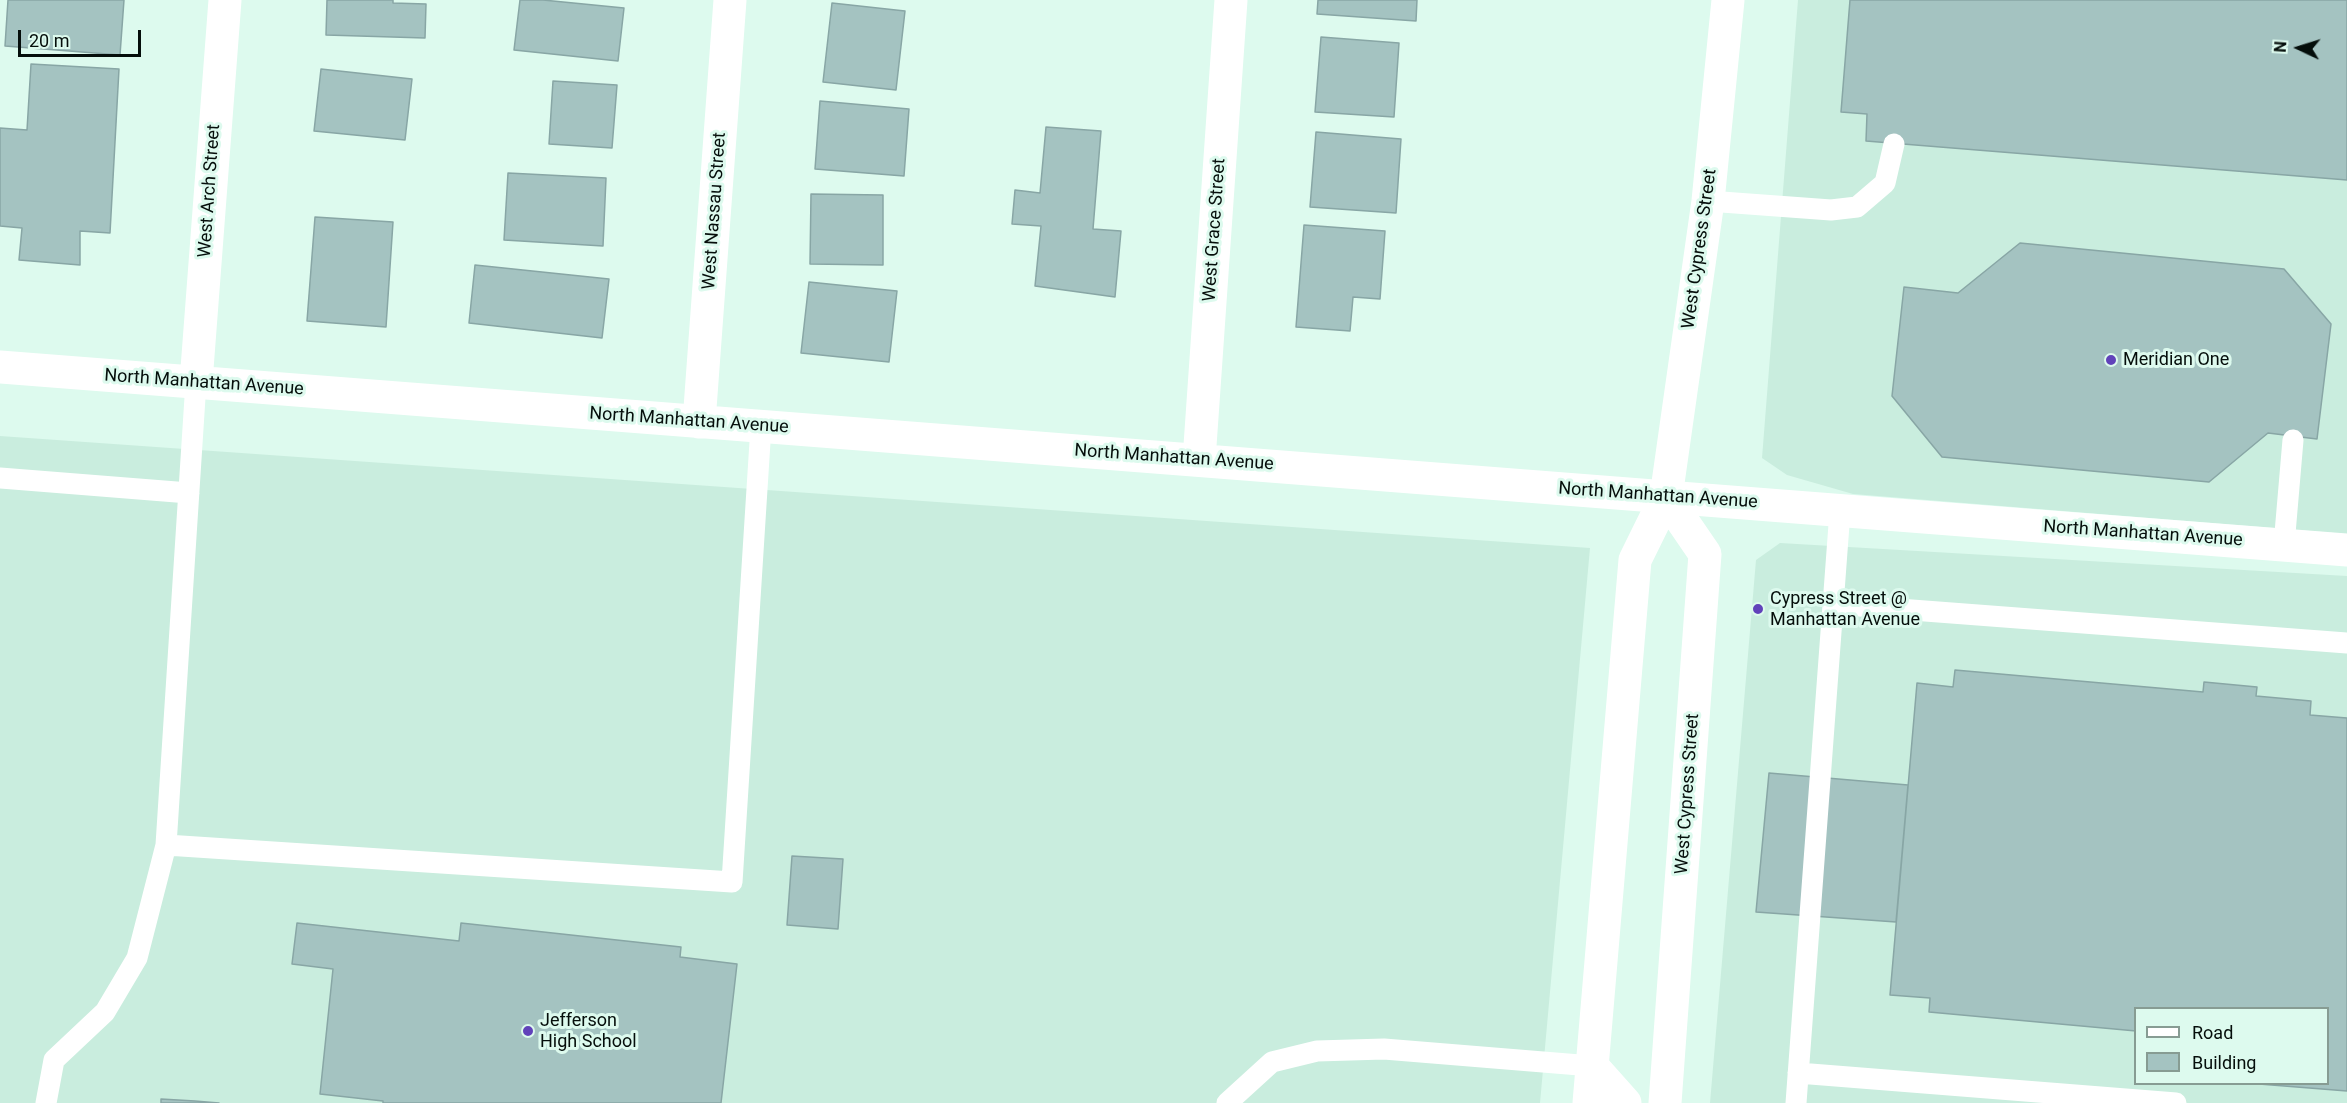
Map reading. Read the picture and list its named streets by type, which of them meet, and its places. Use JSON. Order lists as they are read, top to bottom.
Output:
{
  "streets": {
    "street": [
      "West Arch Street",
      "West Nassau Street",
      "West Grace Street",
      "West Cypress Street",
      "North Manhattan Avenue"
    ]
  },
  "crossings": [
    ["West Arch Street", "North Manhattan Avenue"],
    ["West Nassau Street", "North Manhattan Avenue"],
    ["West Grace Street", "North Manhattan Avenue"],
    ["West Cypress Street", "North Manhattan Avenue"]
  ],
  "places": ["Meridian One", "Cypress Street @ Manhattan Avenue", "Jefferson High School"],
  "legend": ["Road", "Building"],
  "scale_bar": "20 m",
  "north": "left"
}
